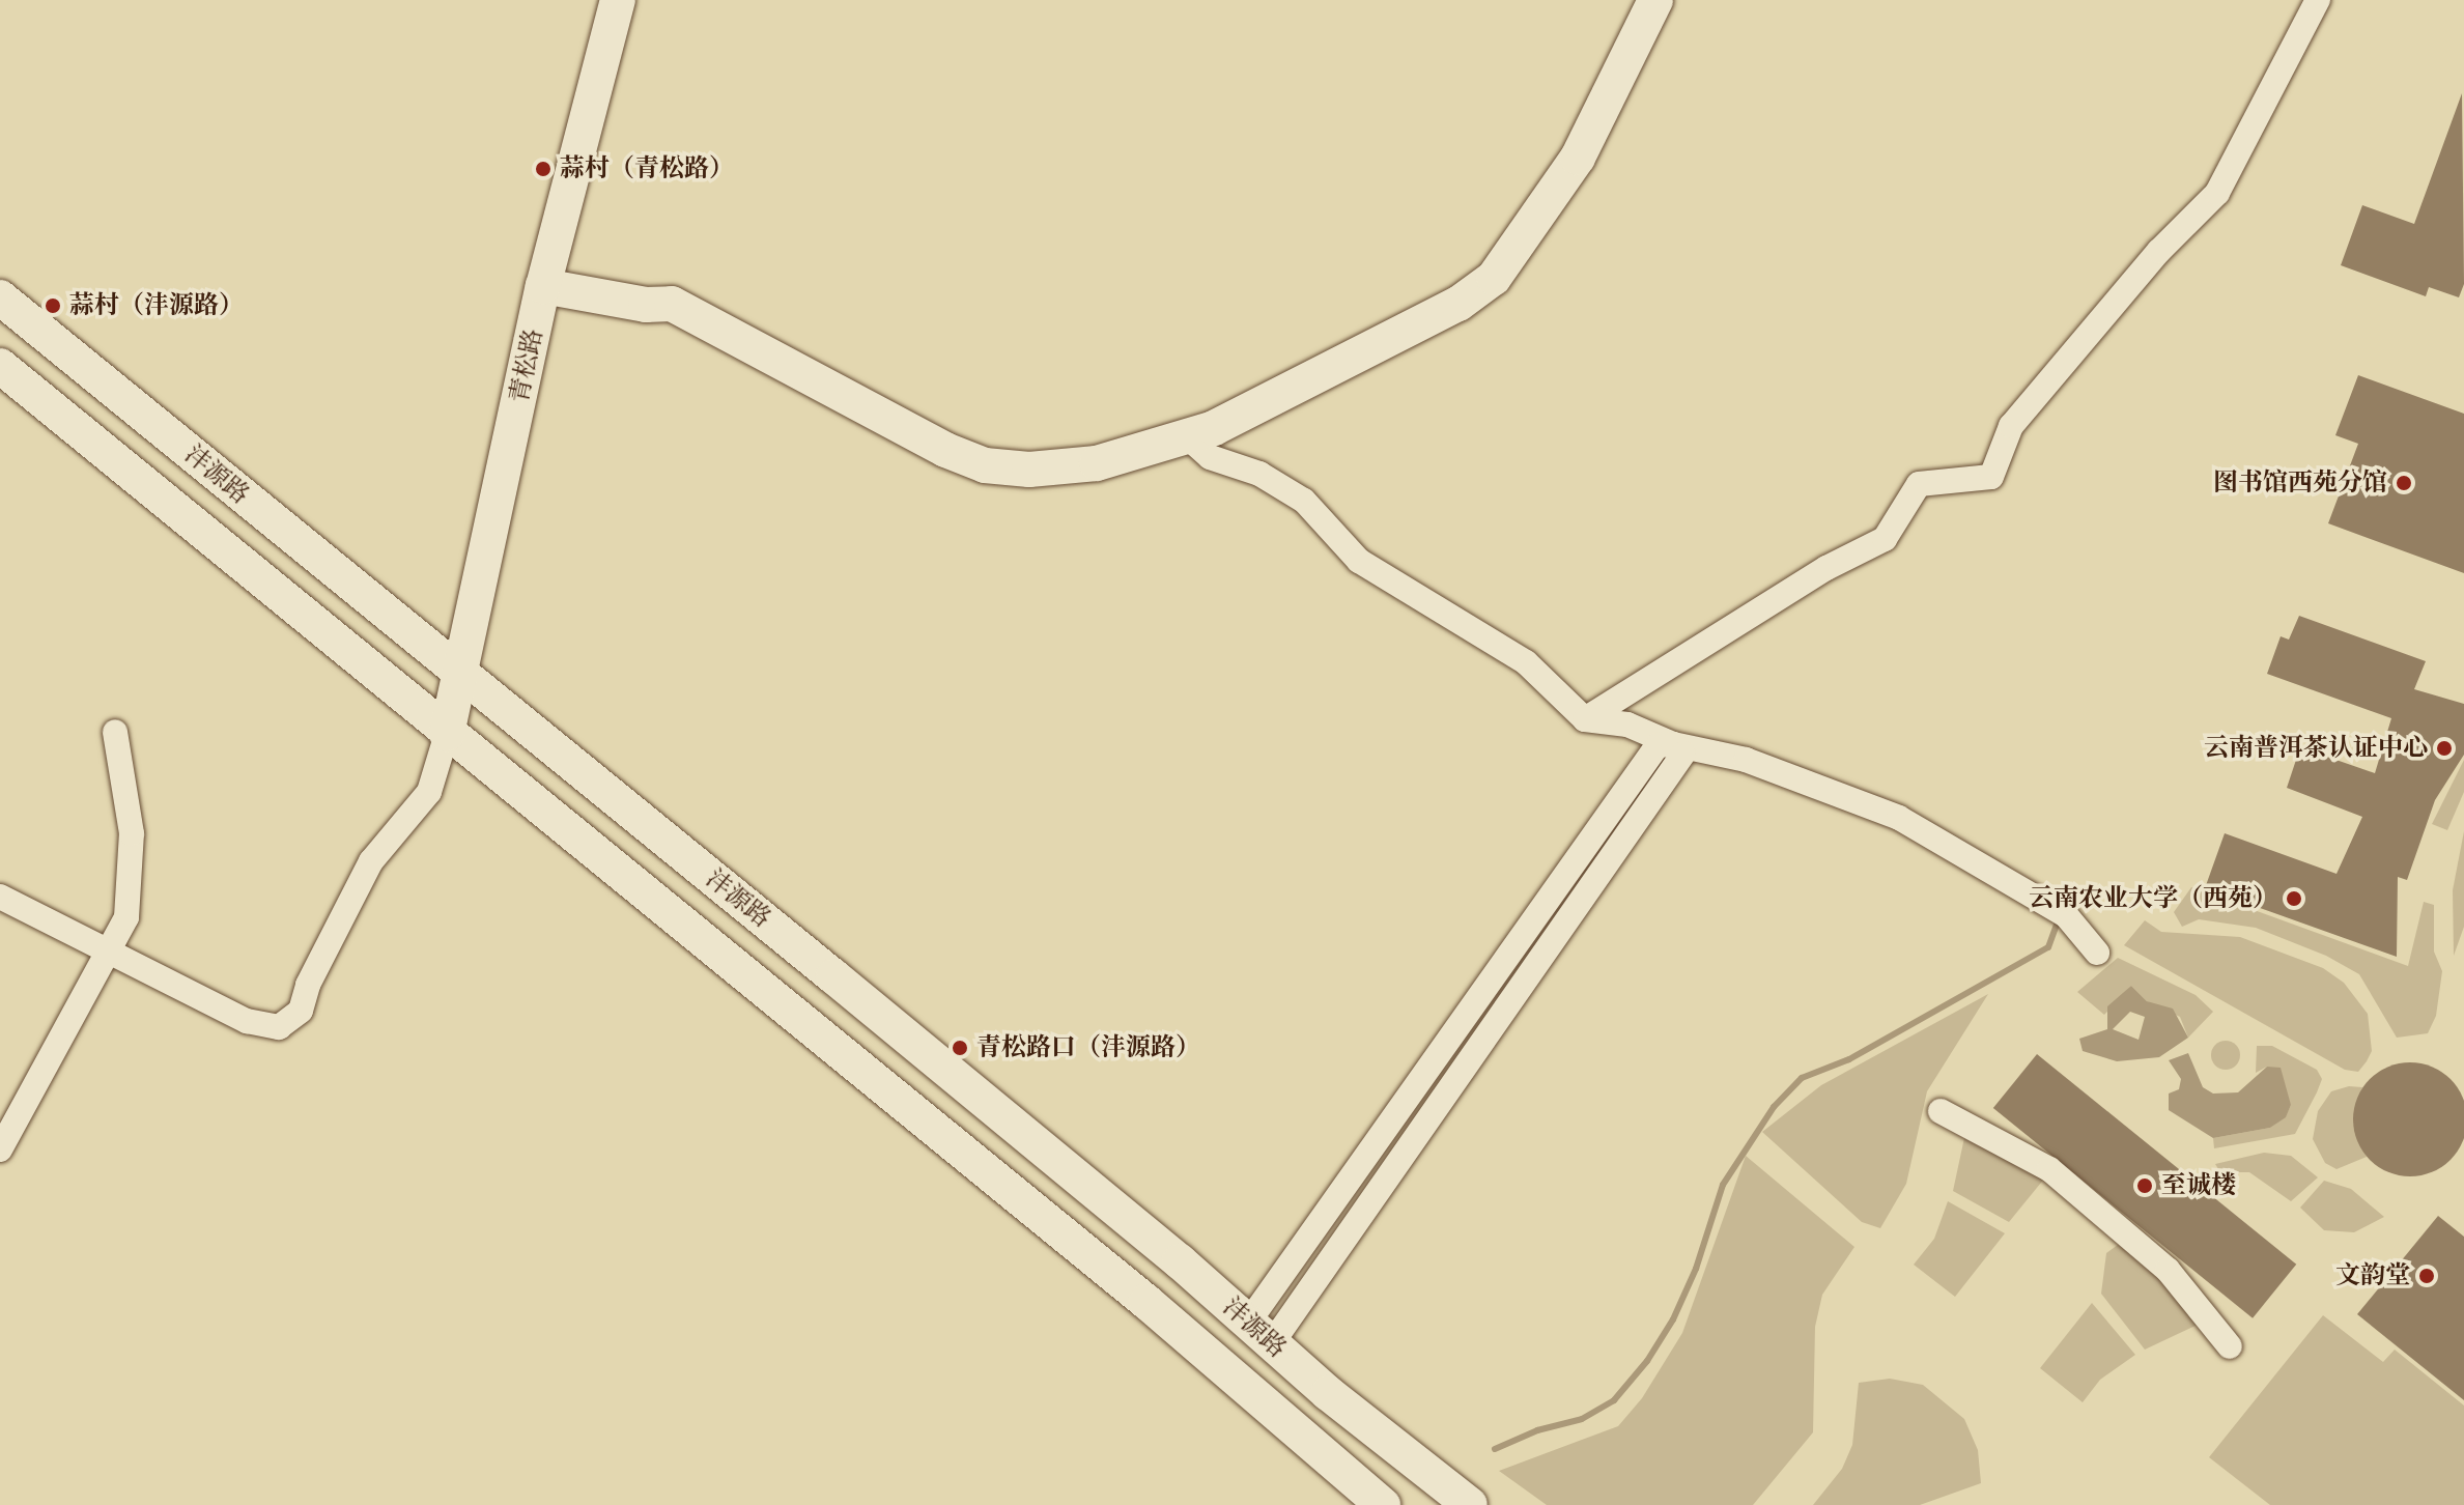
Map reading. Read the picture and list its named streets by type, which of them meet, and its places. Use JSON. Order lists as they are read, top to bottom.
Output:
{
  "streets": {
    "main road": ["青松路", "沣源路"]
  },
  "crossings": [
    ["青松路", "沣源路"]
  ],
  "places": [
    "蒜村（青松路）",
    "蒜村（沣源路）",
    "图书馆西苑分馆",
    "云南普洱茶认证中心",
    "云南农业大学（西苑）",
    "青松路口（沣源路）",
    "至诚楼",
    "文韵堂"
  ]
}
